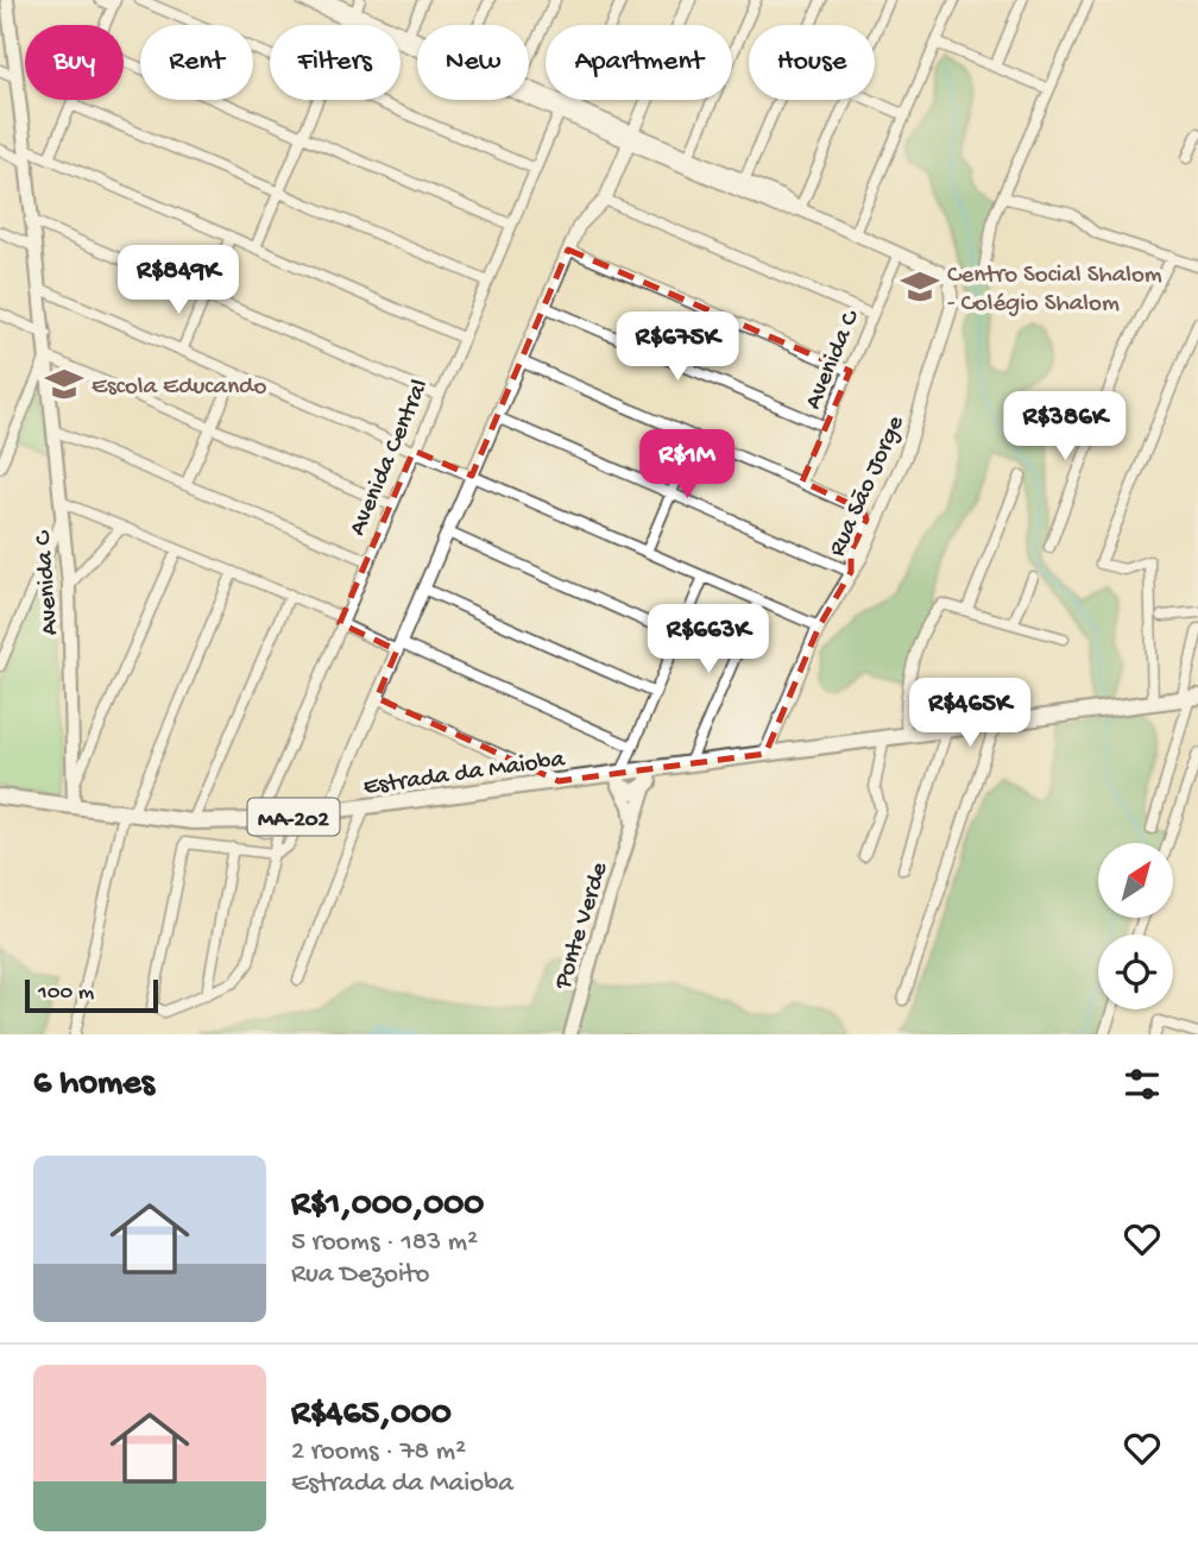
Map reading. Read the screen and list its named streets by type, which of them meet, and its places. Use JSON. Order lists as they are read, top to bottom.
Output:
{
  "streets": {
    "main road": [
      "Avenida C",
      "Estrada da Maioba",
      "MA-202",
      "Ponte Verde"
    ],
    "street": ["Avenida Central", "Rua São Jorge"]
  },
  "crossings": [
    ["Avenida C", "Rua São Jorge"],
    ["Avenida C", "Estrada da Maioba"],
    ["Avenida Central", "Estrada da Maioba"],
    ["Rua São Jorge", "MA-202"],
    ["Estrada da Maioba", "MA-202"],
    ["MA-202", "Ponte Verde"]
  ],
  "places": {
    "school or university": ["Centro Social Shalom - Colégio Shalom", "Escola Educando"]
  },
  "scale_bar": "100 m",
  "north": "top right",
  "page": {
    "chip": [
      "Buy",
      "Rent",
      "Filters",
      "New",
      "Apartment",
      "House"
    ],
    "price": [
      "R$849K",
      "R$675K",
      "R$386K",
      "R$1M",
      "R$663K",
      "R$465K"
    ],
    "scale": "100 m",
    "heading": "6 homes",
    "list": [
      {
        "name": "R$1,000,000",
        "note": "5 rooms · 183 m² · Rua Dezoito"
      },
      {
        "name": "R$465,000",
        "note": "2 rooms · 78 m² · Estrada da Maioba"
      }
    ]
  }
}
